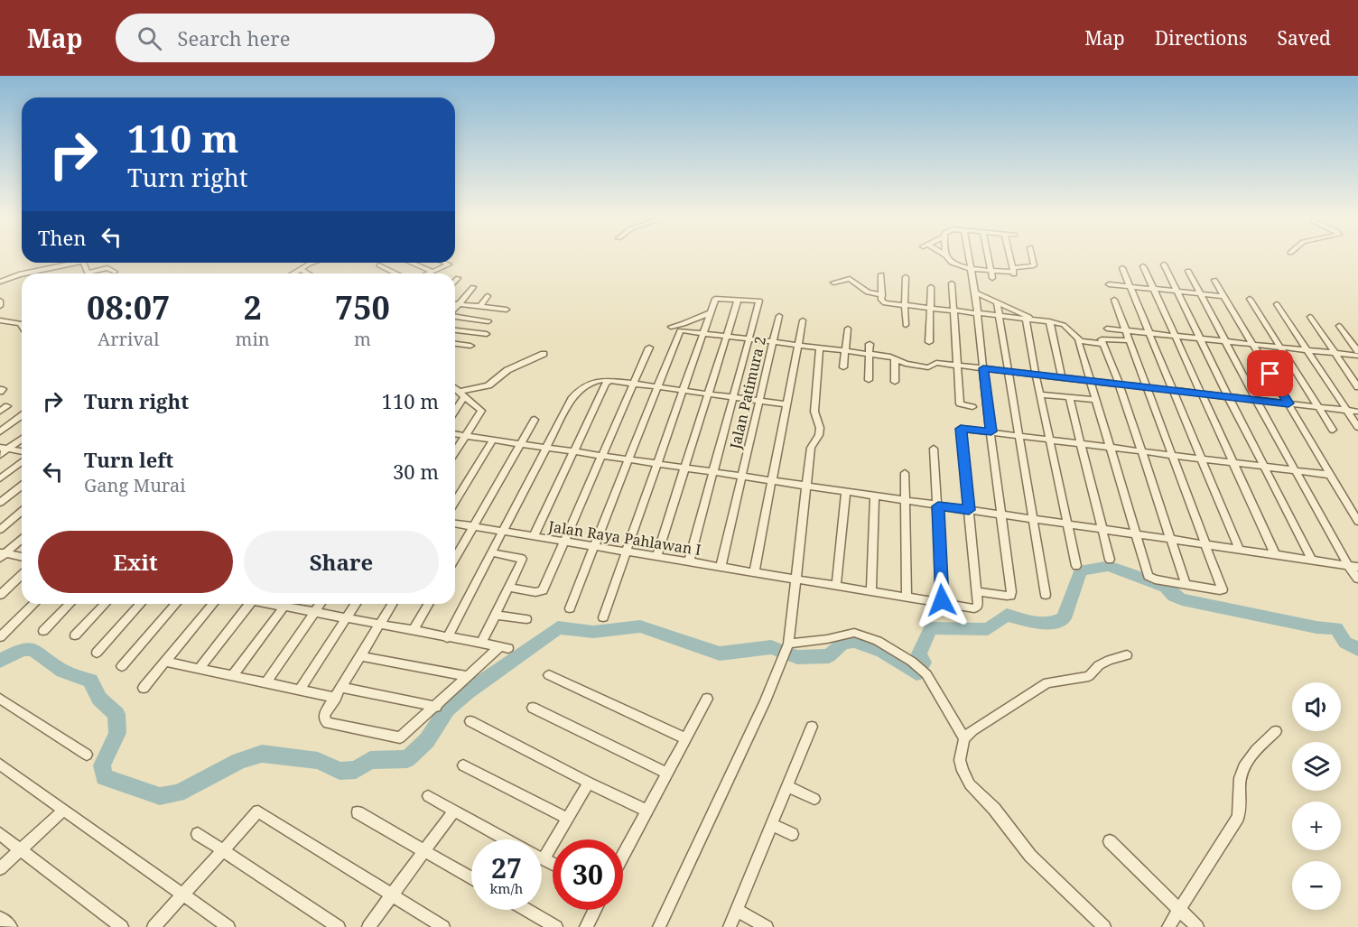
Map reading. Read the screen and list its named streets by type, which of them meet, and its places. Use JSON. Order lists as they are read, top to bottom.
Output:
{
  "streets": {
    "street": ["Jalan Patimura 2", "Jalan Raya Pahlawan I"]
  },
  "crossings": [
    ["Jalan Patimura 2", "Jalan Raya Pahlawan I"]
  ],
  "page": {
    "header": "Map",
    "search": "Search here",
    "nav": ["Map", "Directions", "Saved"],
    "turn": ["110 m", "Turn right"],
    "then": "Then",
    "eta": [
      "08:07",
      "Arrival",
      "2",
      "min",
      "750",
      "m"
    ],
    "list": [
      {
        "name": "Turn right",
        "value": "110 m"
      },
      {
        "name": "Turn left",
        "note": "Gang Murai",
        "value": "30 m"
      }
    ],
    "buttons": ["Exit", "Share"],
    "map_buttons": ["+", "−"],
    "speed": "27 km/h",
    "limit": "30"
  }
}
